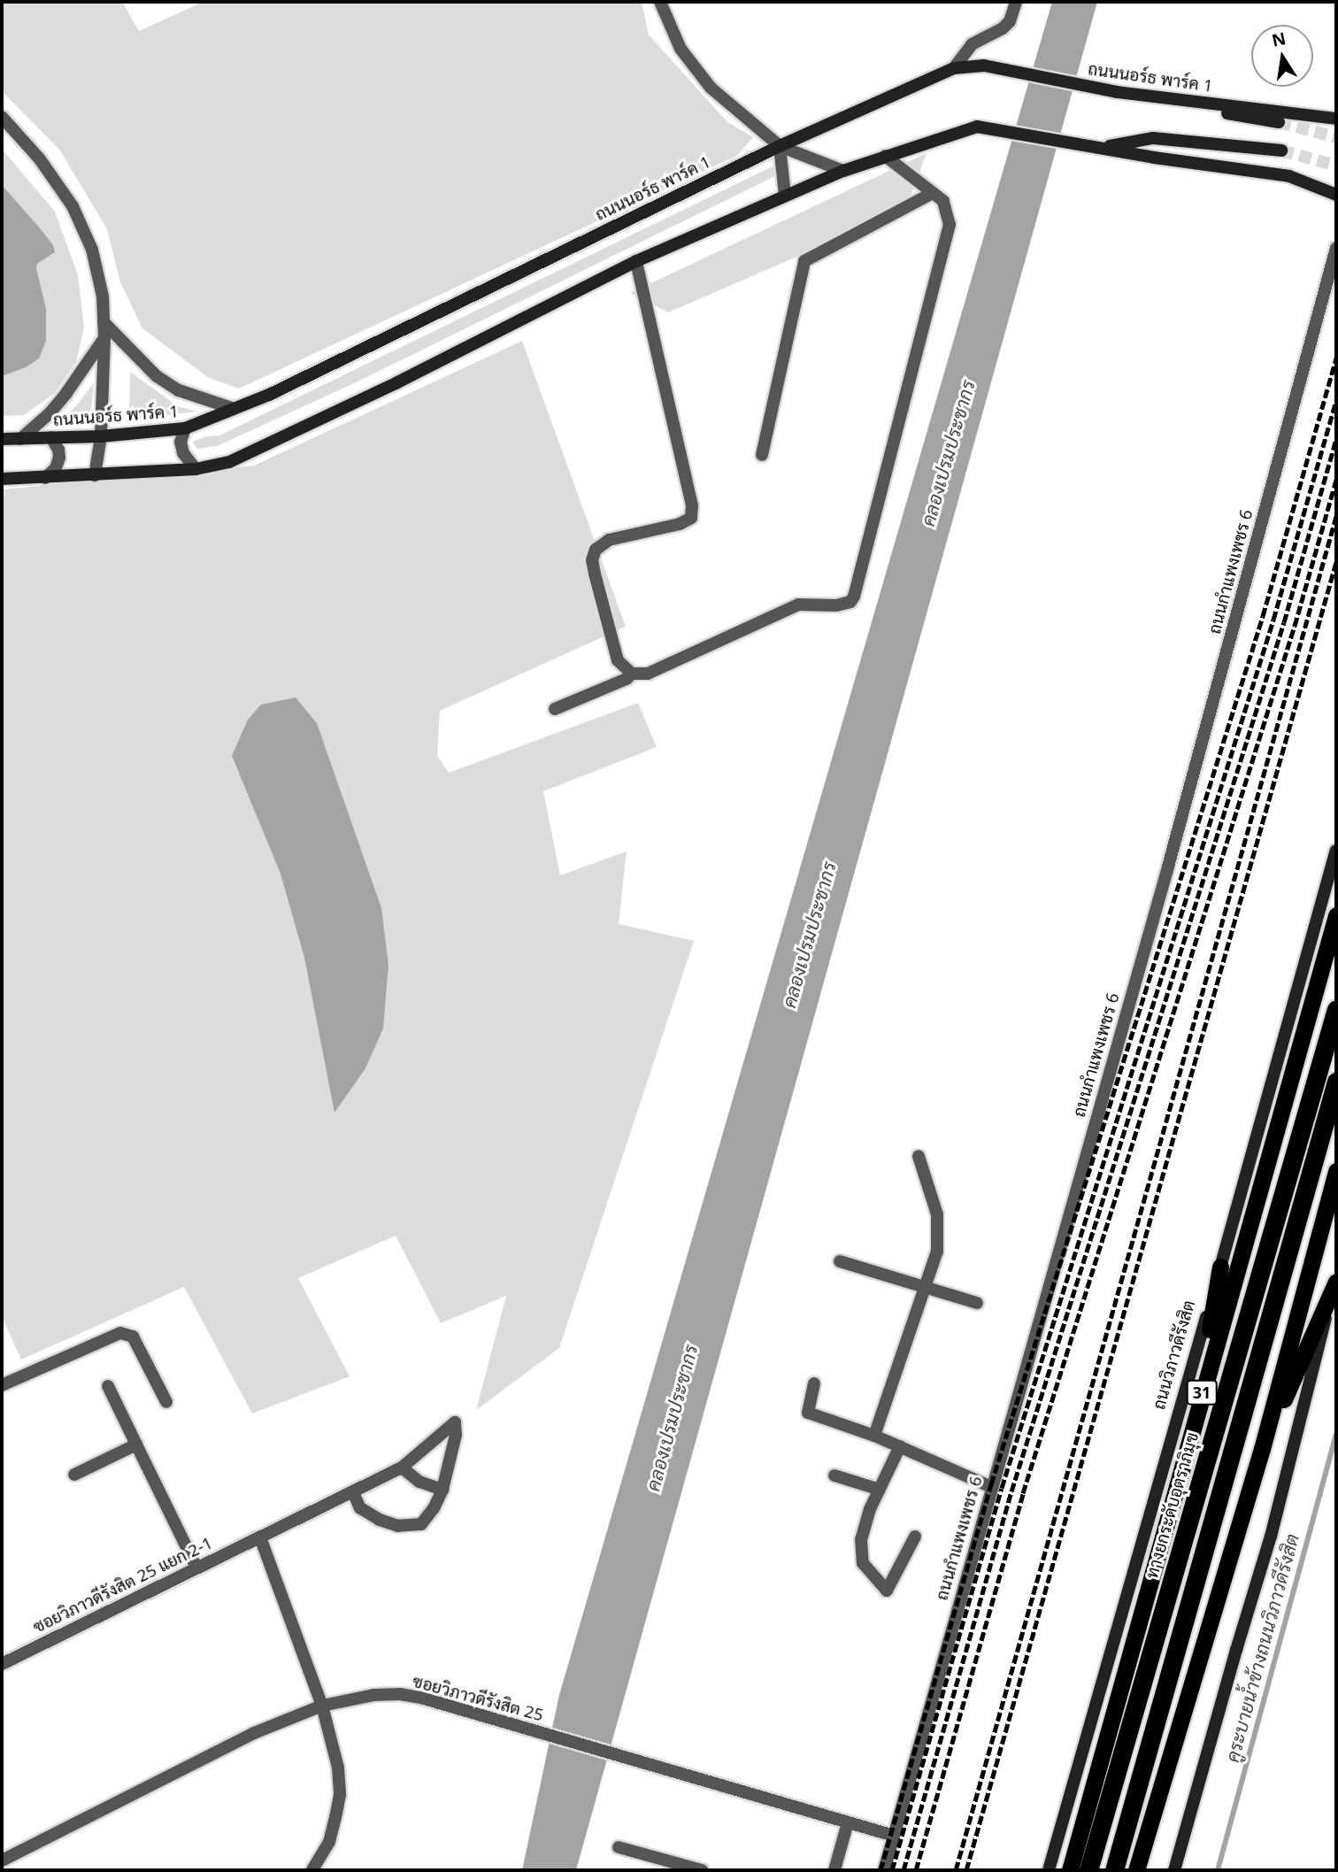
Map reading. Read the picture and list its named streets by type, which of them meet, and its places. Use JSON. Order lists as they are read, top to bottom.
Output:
{
  "streets": {
    "highway": ["31", "ทางยกระดับอุตราภิมุข"],
    "main road": ["ถนนนอร์ธ พาร์ค 1", "ถนนวิภาวดีรังสิต"],
    "street": ["ถนนกำแพงเพชร 6", "ซอยวิภาวดีรังสิต 25 แยก 2-1", "ซอยวิภาวดีรังสิต 25"]
  },
  "crossings": [
    ["ถนนกำแพงเพชร 6", "ซอยวิภาวดีรังสิต 25"]
  ],
  "water": ["คลองเปรมประชากร", "คูระบายน้ำข้างถนนวิภาวดีรังสิต"],
  "north": "top"
}
